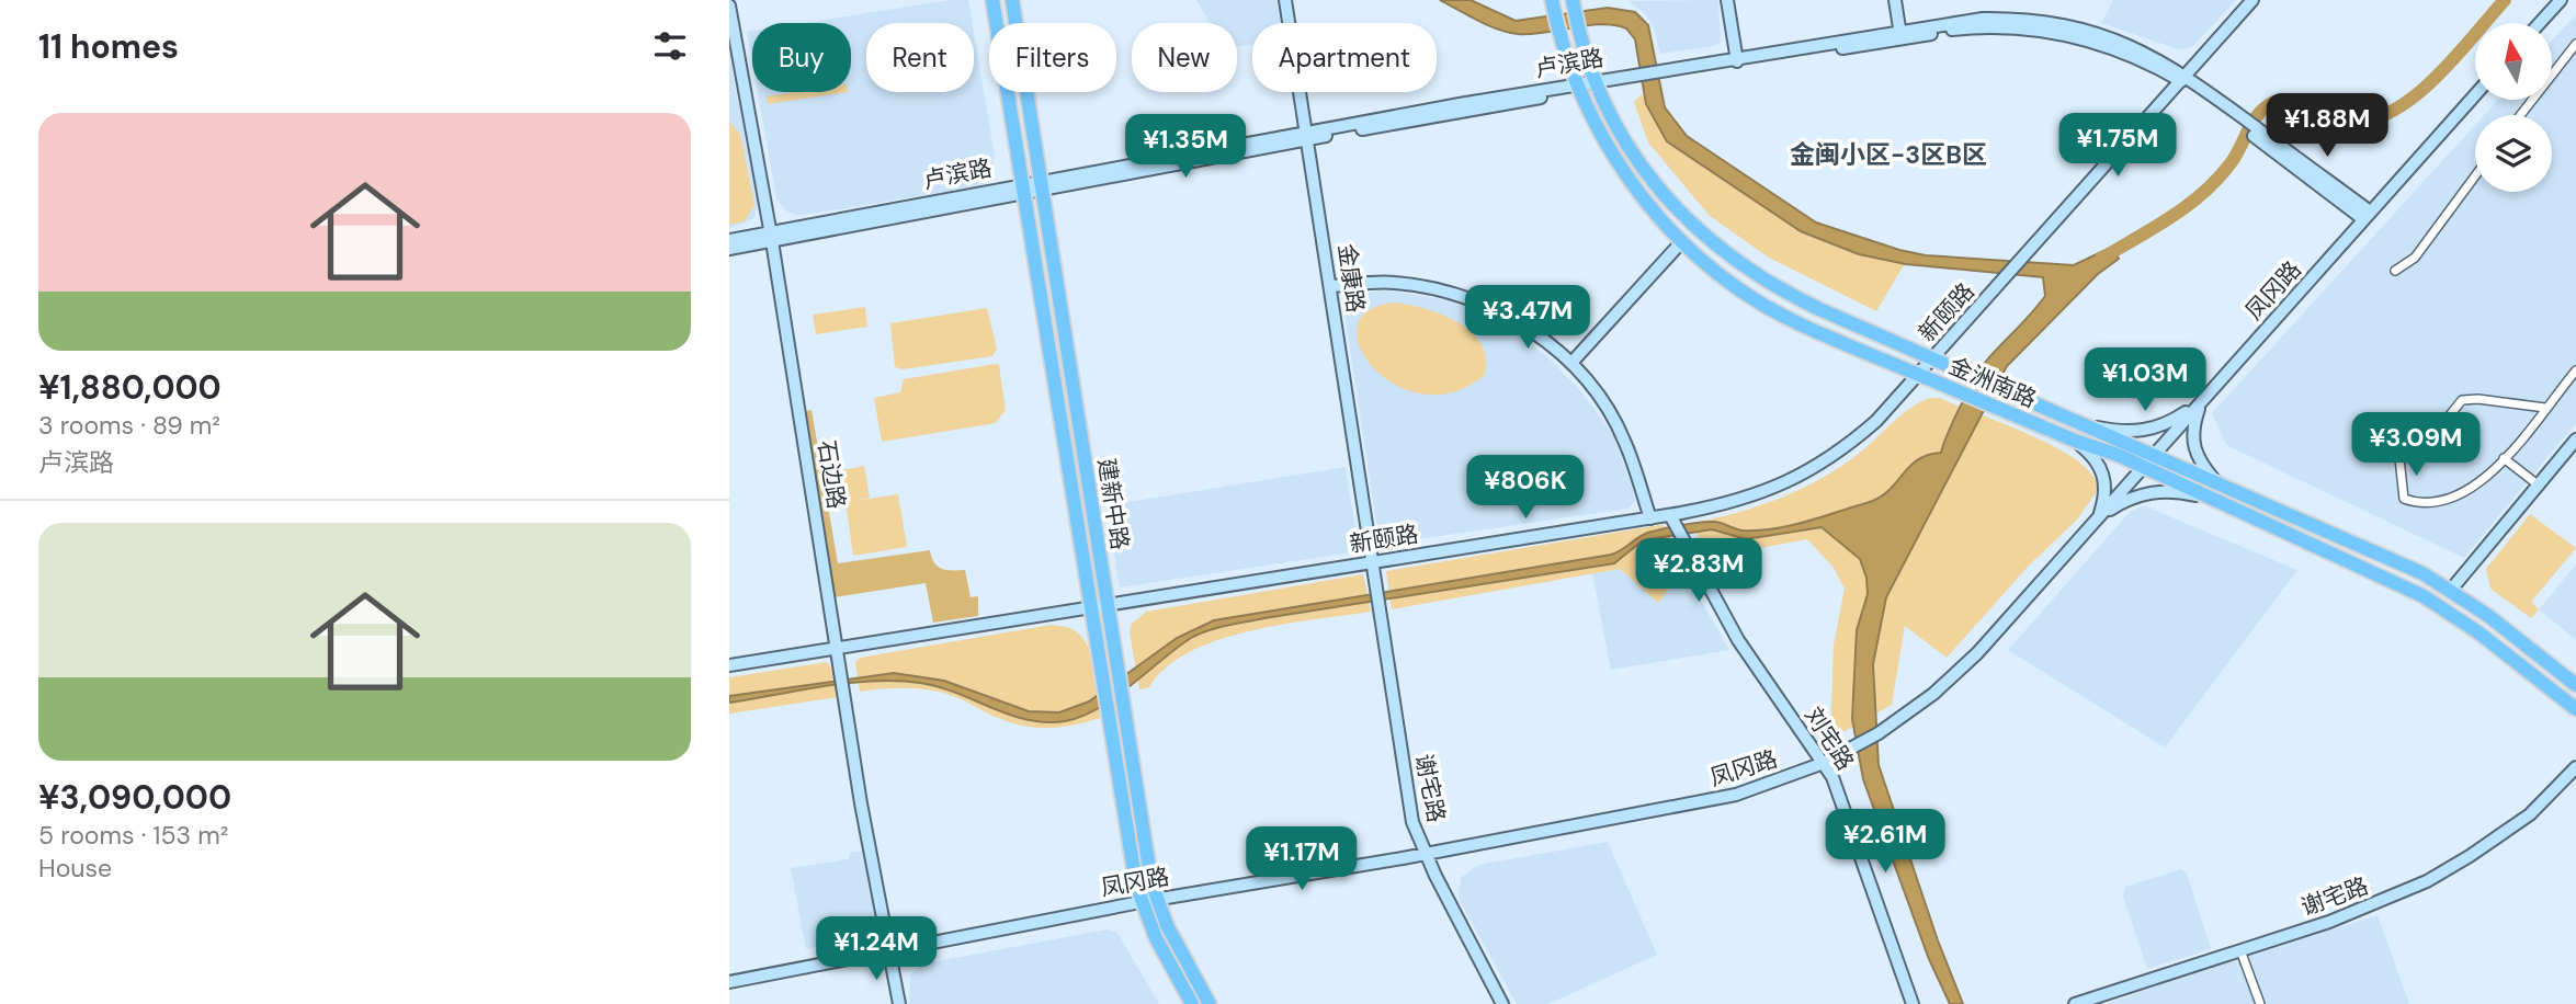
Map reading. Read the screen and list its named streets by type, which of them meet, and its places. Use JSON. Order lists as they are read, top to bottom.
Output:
{
  "streets": {
    "main road": ["金洲南路", "建新中路"],
    "street": [
      "卢滨路",
      "金康路",
      "凤冈路",
      "新颐路",
      "石边路",
      "刘宅路",
      "谢宅路"
    ]
  },
  "crossings": [
    ["卢滨路", "金康路"],
    ["卢滨路", "金洲南路"],
    ["卢滨路", "石边路"],
    ["卢滨路", "建新中路"],
    ["金康路", "新颐路"],
    ["金康路", "谢宅路"],
    ["凤冈路", "金洲南路"],
    ["凤冈路", "石边路"],
    ["凤冈路", "建新中路"],
    ["凤冈路", "刘宅路"],
    ["凤冈路", "谢宅路"],
    ["新颐路", "金洲南路"],
    ["新颐路", "石边路"],
    ["新颐路", "建新中路"],
    ["新颐路", "刘宅路"],
    ["新颐路", "谢宅路"]
  ],
  "districts": ["金闽小区-3区B区"],
  "north": "top",
  "page": {
    "heading": "11 homes",
    "chip": [
      "Buy",
      "Rent",
      "Filters",
      "New",
      "Apartment"
    ],
    "list": [
      {
        "name": "¥1,880,000",
        "note": "3 rooms · 89 m² · 卢滨路"
      },
      {
        "name": "¥3,090,000",
        "note": "5 rooms · 153 m² · House"
      }
    ],
    "price": [
      "¥1.88M",
      "¥1.75M",
      "¥1.35M",
      "¥3.47M",
      "¥1.03M",
      "¥3.09M",
      "¥806K",
      "¥2.83M",
      "¥2.61M",
      "¥1.17M",
      "¥1.24M"
    ]
  }
}
